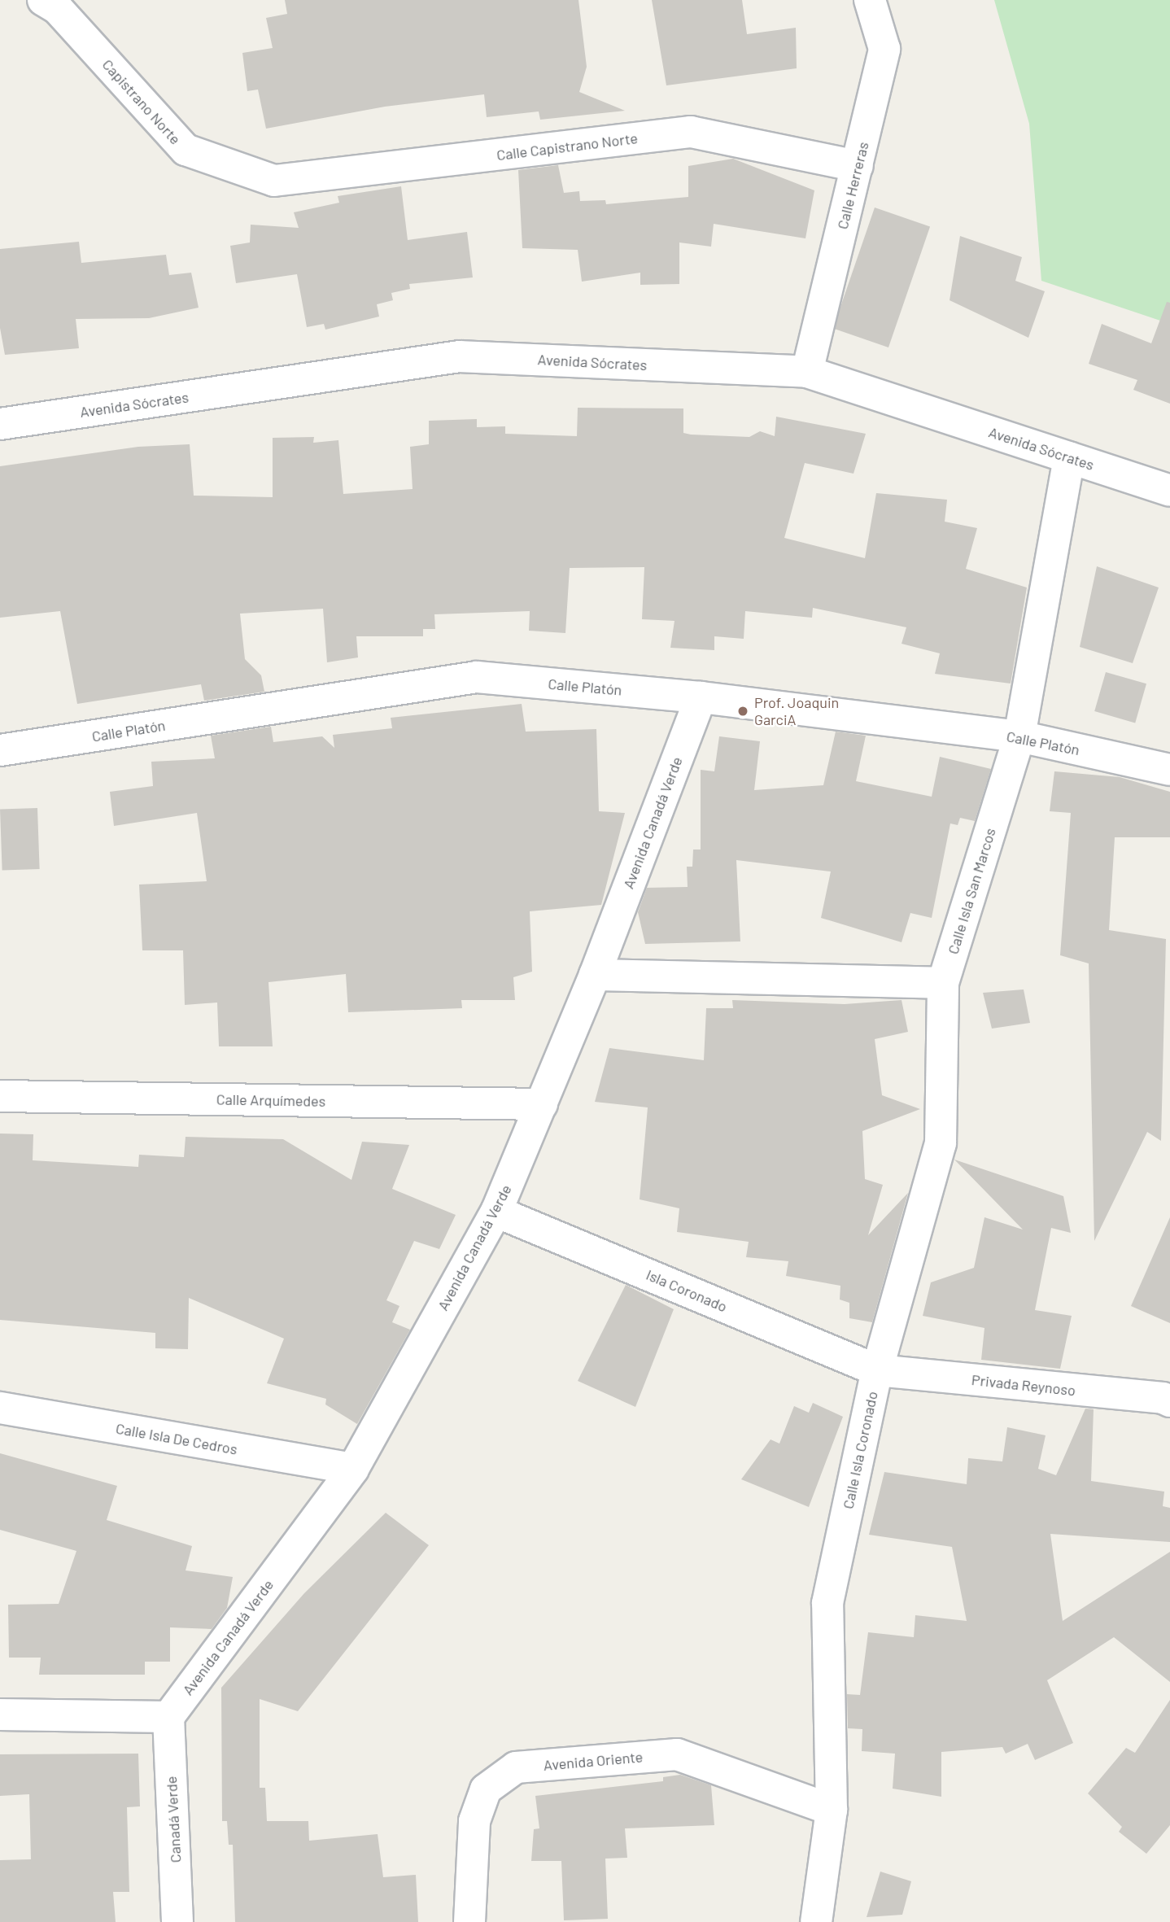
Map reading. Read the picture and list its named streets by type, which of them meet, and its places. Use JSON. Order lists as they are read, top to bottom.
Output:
{
  "streets": {
    "street": [
      "Capistrano Norte",
      "Calle Capistrano Norte",
      "Calle Herreras",
      "Avenida Sócrates",
      "Calle Platón",
      "Avenida Canadá Verde",
      "Calle Isla San Marcos",
      "Calle Arquímedes",
      "Isla Coronado",
      "Privada Reynoso",
      "Calle Isla De Cedros",
      "Calle Isla Coronado",
      "Avenida Oriente",
      "Canadá Verde"
    ]
  },
  "crossings": [
    ["Capistrano Norte", "Calle Capistrano Norte"],
    ["Calle Capistrano Norte", "Calle Herreras"],
    ["Calle Herreras", "Avenida Sócrates"],
    ["Avenida Sócrates", "Calle Isla San Marcos"],
    ["Calle Platón", "Avenida Canadá Verde"],
    ["Calle Platón", "Calle Isla San Marcos"],
    ["Avenida Canadá Verde", "Calle Arquímedes"],
    ["Avenida Canadá Verde", "Isla Coronado"],
    ["Avenida Canadá Verde", "Calle Isla De Cedros"],
    ["Avenida Canadá Verde", "Canadá Verde"],
    ["Calle Isla San Marcos", "Calle Isla Coronado"],
    ["Isla Coronado", "Privada Reynoso"],
    ["Isla Coronado", "Calle Isla Coronado"],
    ["Privada Reynoso", "Calle Isla Coronado"],
    ["Calle Isla Coronado", "Avenida Oriente"]
  ],
  "places": ["Prof. Joaquin GarciA"]
}
